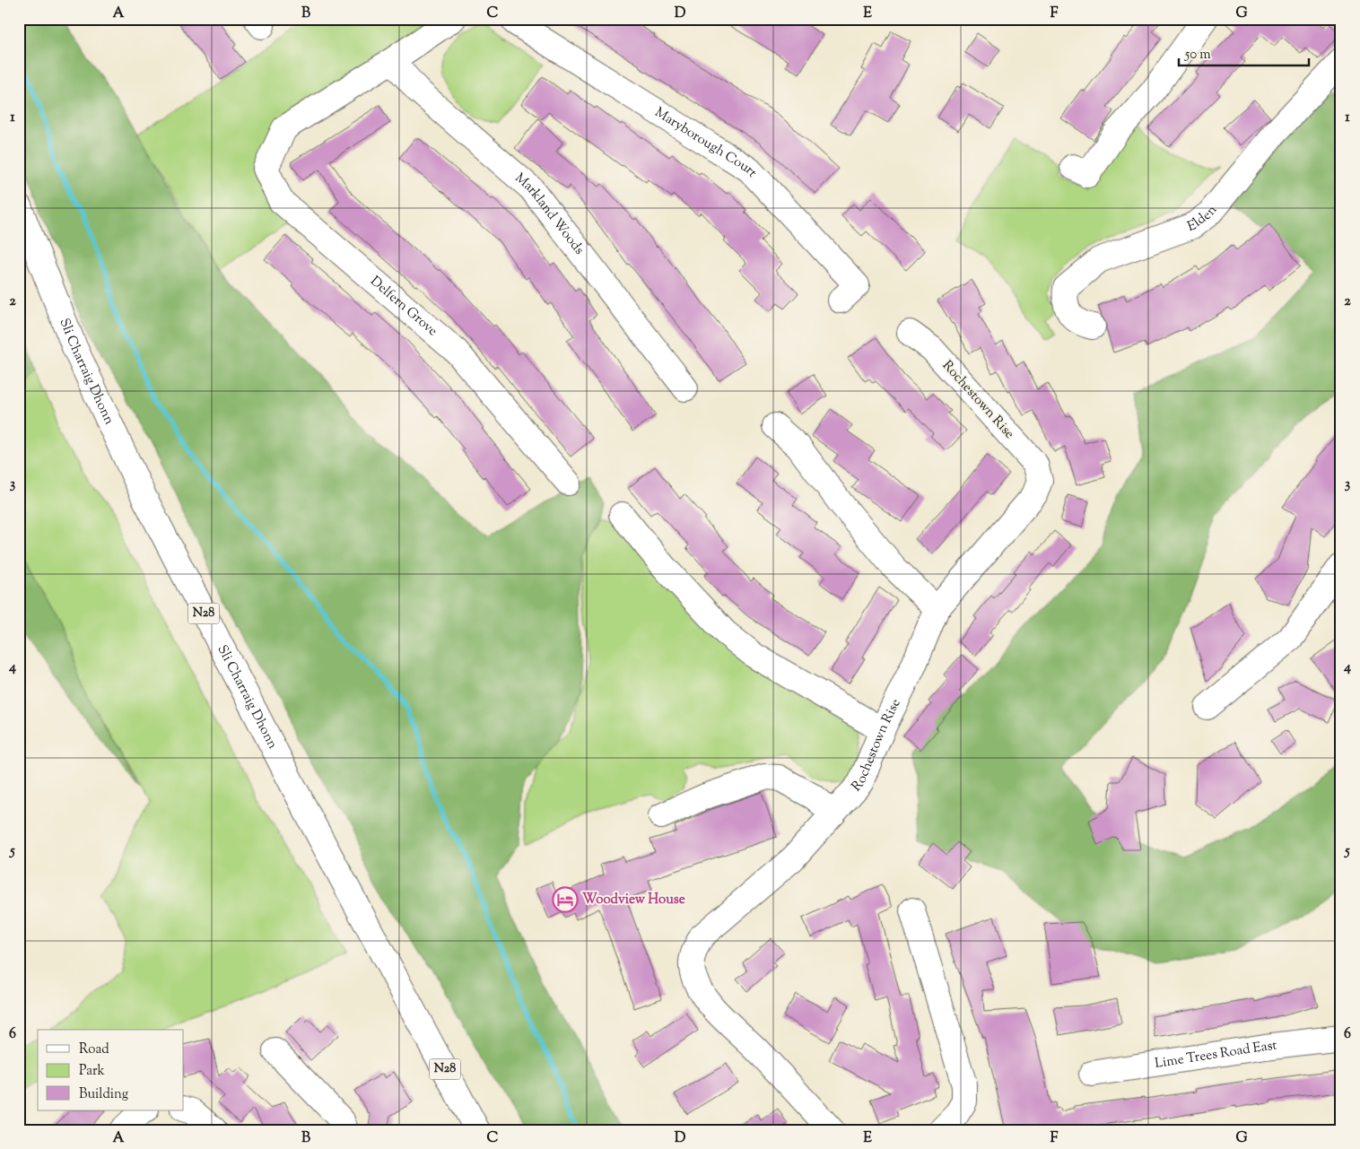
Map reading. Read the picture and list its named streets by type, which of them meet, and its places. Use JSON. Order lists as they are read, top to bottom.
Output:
{
  "streets": {
    "main road": [
      "Maryborough Court",
      "Markland Woods",
      "Elden",
      "Delfern Grove",
      "Sli Charraig Dhonn",
      "Rochestown Rise",
      "N28",
      "Lime Trees Road East"
    ]
  },
  "crossings": [
    ["Markland Woods", "Delfern Grove"]
  ],
  "places": {
    "hotel": ["Woodview House"]
  },
  "legend": ["Road", "Park", "Building"],
  "scale_bar": "50 m",
  "grid": {
    "columns": [
      "A",
      "B",
      "C",
      "D",
      "E",
      "F",
      "G"
    ],
    "rows": [
      "1",
      "2",
      "3",
      "4",
      "5",
      "6"
    ]
  }
}
